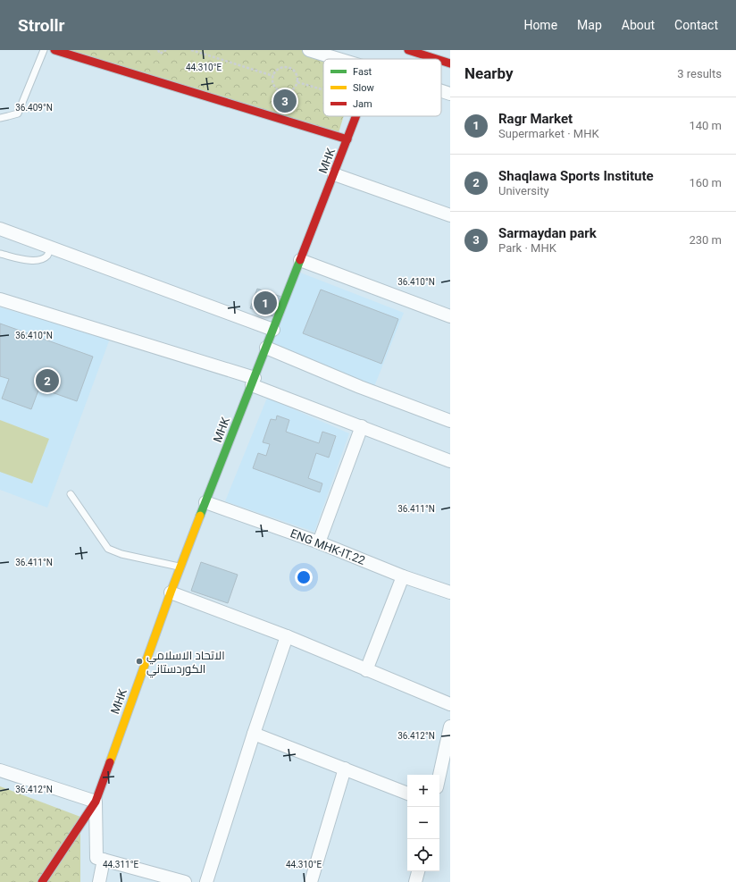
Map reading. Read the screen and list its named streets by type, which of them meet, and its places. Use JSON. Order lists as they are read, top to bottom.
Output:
{
  "streets": {
    "street": ["MHK", "ENG MHK-IT.22"]
  },
  "crossings": [
    ["MHK", "ENG MHK-IT.22"]
  ],
  "places": ["الاتحاد الاسلامي الكوردستاني"],
  "legend": ["Fast", "Slow", "Jam"],
  "page": {
    "header": "Strollr",
    "nav": [
      "Home",
      "Map",
      "About",
      "Contact"
    ],
    "heading": ["Nearby", "3 results"],
    "pins": ["3", "1", "2"],
    "list": [
      {
        "mark": "1",
        "name": "Ragr Market",
        "note": "Supermarket · MHK",
        "value": "140 m"
      },
      {
        "mark": "2",
        "name": "Shaqlawa Sports Institute",
        "note": "University",
        "value": "160 m"
      },
      {
        "mark": "3",
        "name": "Sarmaydan park",
        "note": "Park · MHK",
        "value": "230 m"
      }
    ],
    "map_buttons": ["+", "−"]
  },
  "coordinates": [
    "44.310°E",
    "36.409°N",
    "36.410°N",
    "36.411°N",
    "36.412°N",
    "44.311°E"
  ]
}
